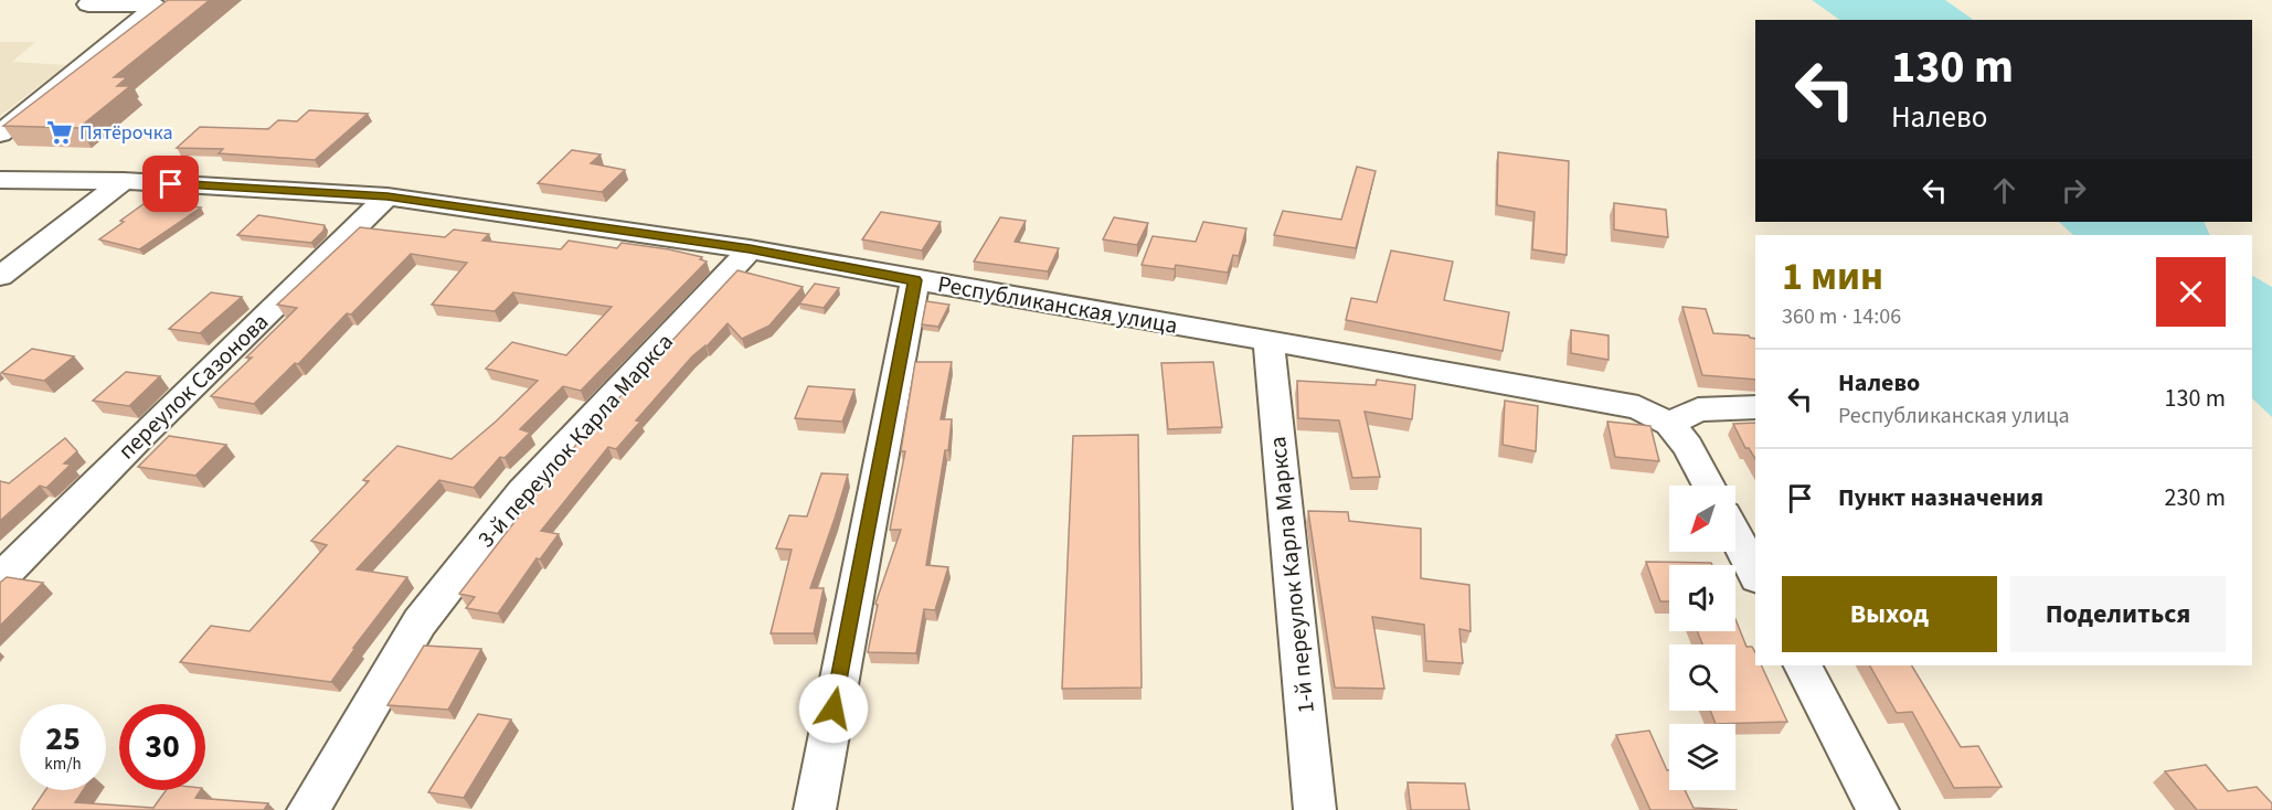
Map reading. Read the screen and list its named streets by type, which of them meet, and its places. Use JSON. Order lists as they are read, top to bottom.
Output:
{
  "streets": {
    "street": [
      "Республиканская улица",
      "переулок Сазонова",
      "3-й переулок Карла Маркса",
      "1-й переулок Карла Маркса"
    ]
  },
  "crossings": [
    ["Республиканская улица", "переулок Сазонова"],
    ["Республиканская улица", "3-й переулок Карла Маркса"],
    ["Республиканская улица", "1-й переулок Карла Маркса"]
  ],
  "places": {
    "supermarket": ["Пятёрочка"]
  },
  "north": "bottom left",
  "page": {
    "turn": ["130 m", "Налево"],
    "heading": ["1 мин", "360 m · 14:06"],
    "list": [
      {
        "name": "Налево",
        "note": "Республиканская улица",
        "value": "130 m"
      },
      {
        "name": "Пункт назначения",
        "value": "230 m"
      }
    ],
    "buttons": ["Выход", "Поделиться"],
    "speed": "25 km/h",
    "limit": "30"
  }
}
